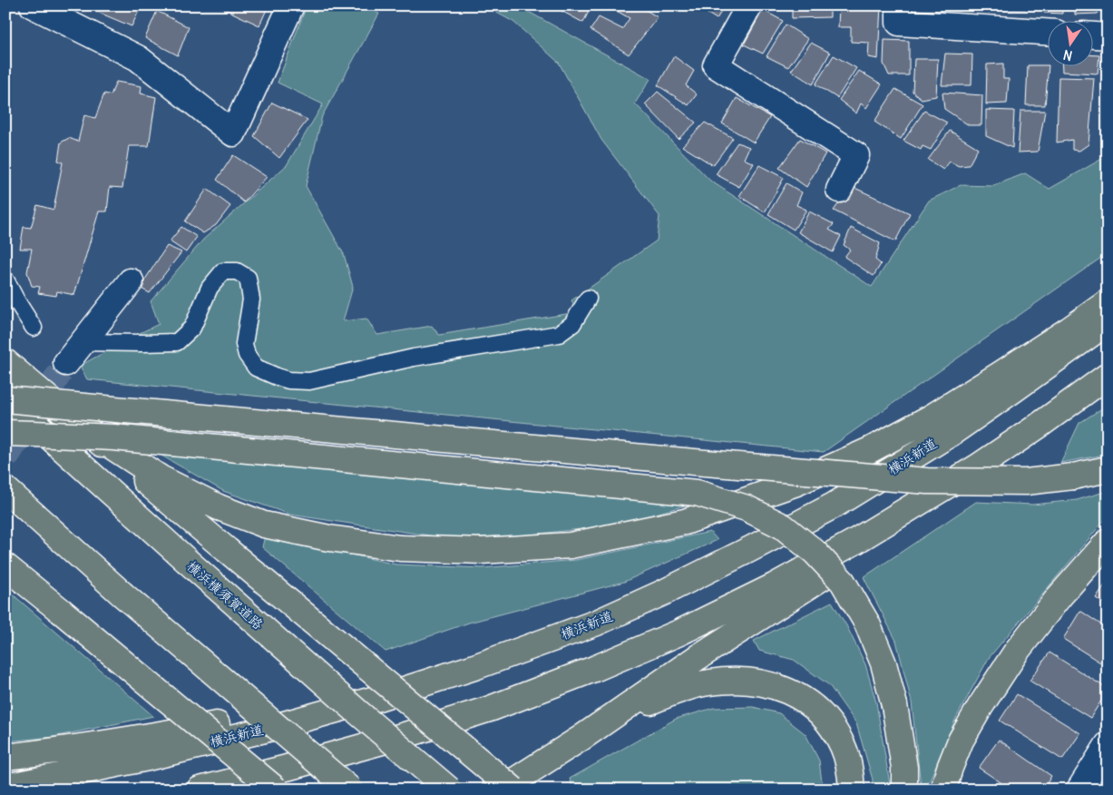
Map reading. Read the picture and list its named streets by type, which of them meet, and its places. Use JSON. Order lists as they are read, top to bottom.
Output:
{
  "streets": {
    "highway": ["横浜新道", "横浜横須賀道路"]
  },
  "north": "bottom"
}
